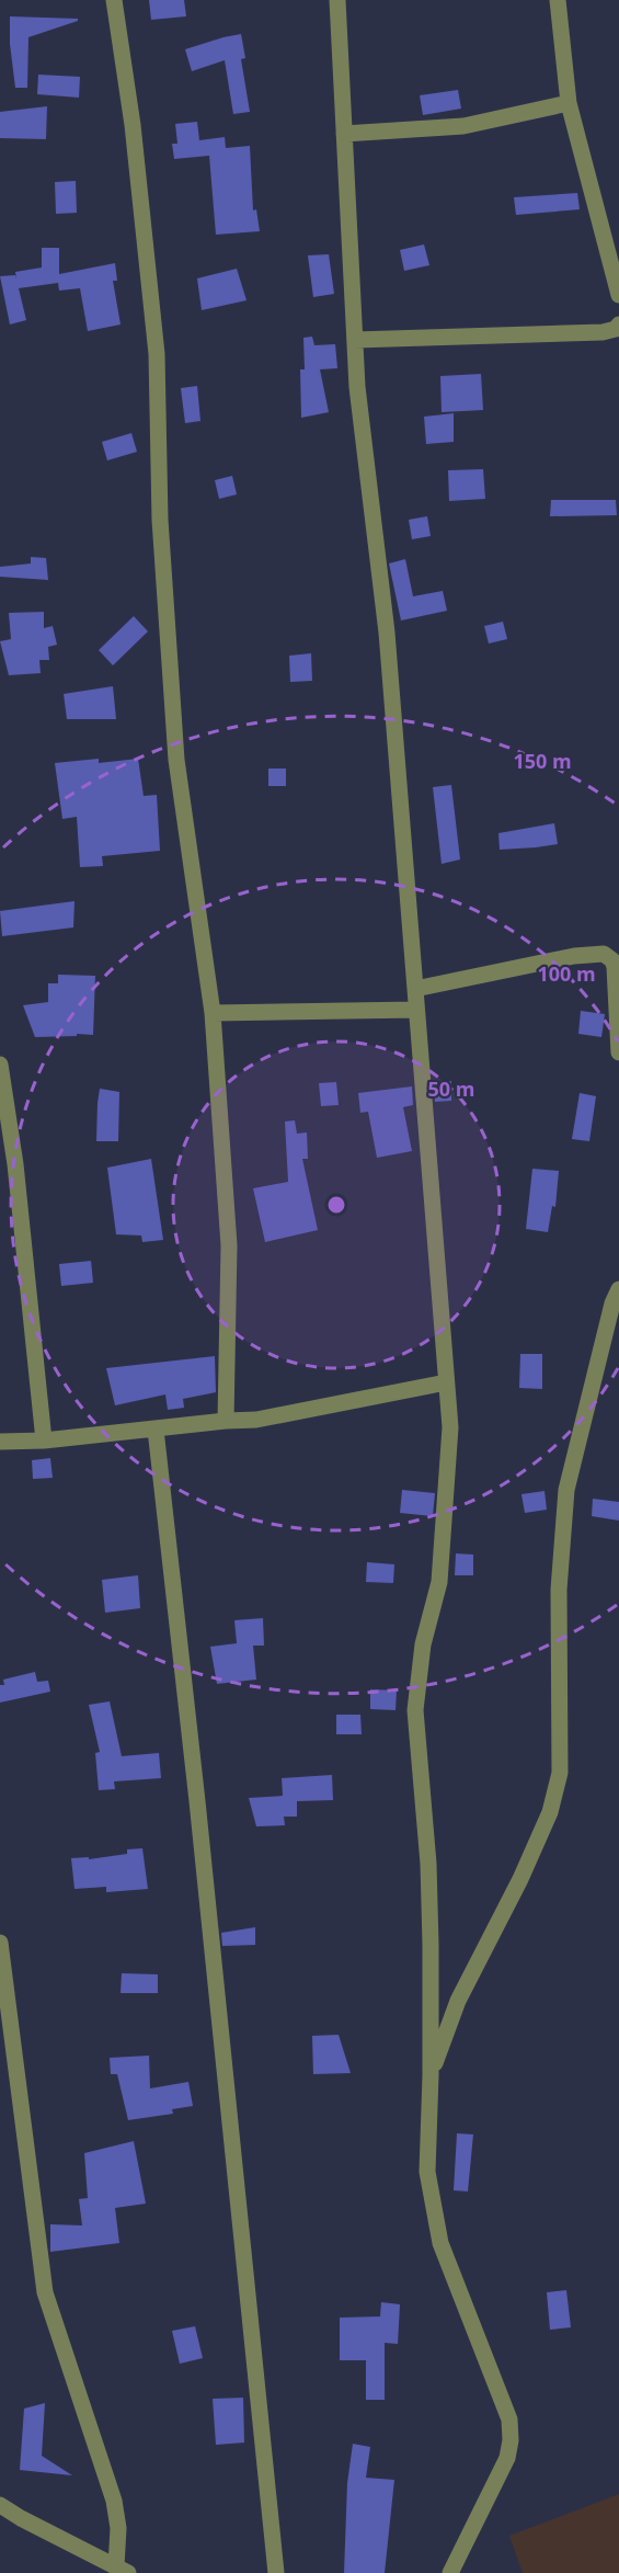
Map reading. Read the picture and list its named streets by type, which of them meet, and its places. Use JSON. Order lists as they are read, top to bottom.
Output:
{
  "rings": ["150 m", "100 m", "50 m"]
}
